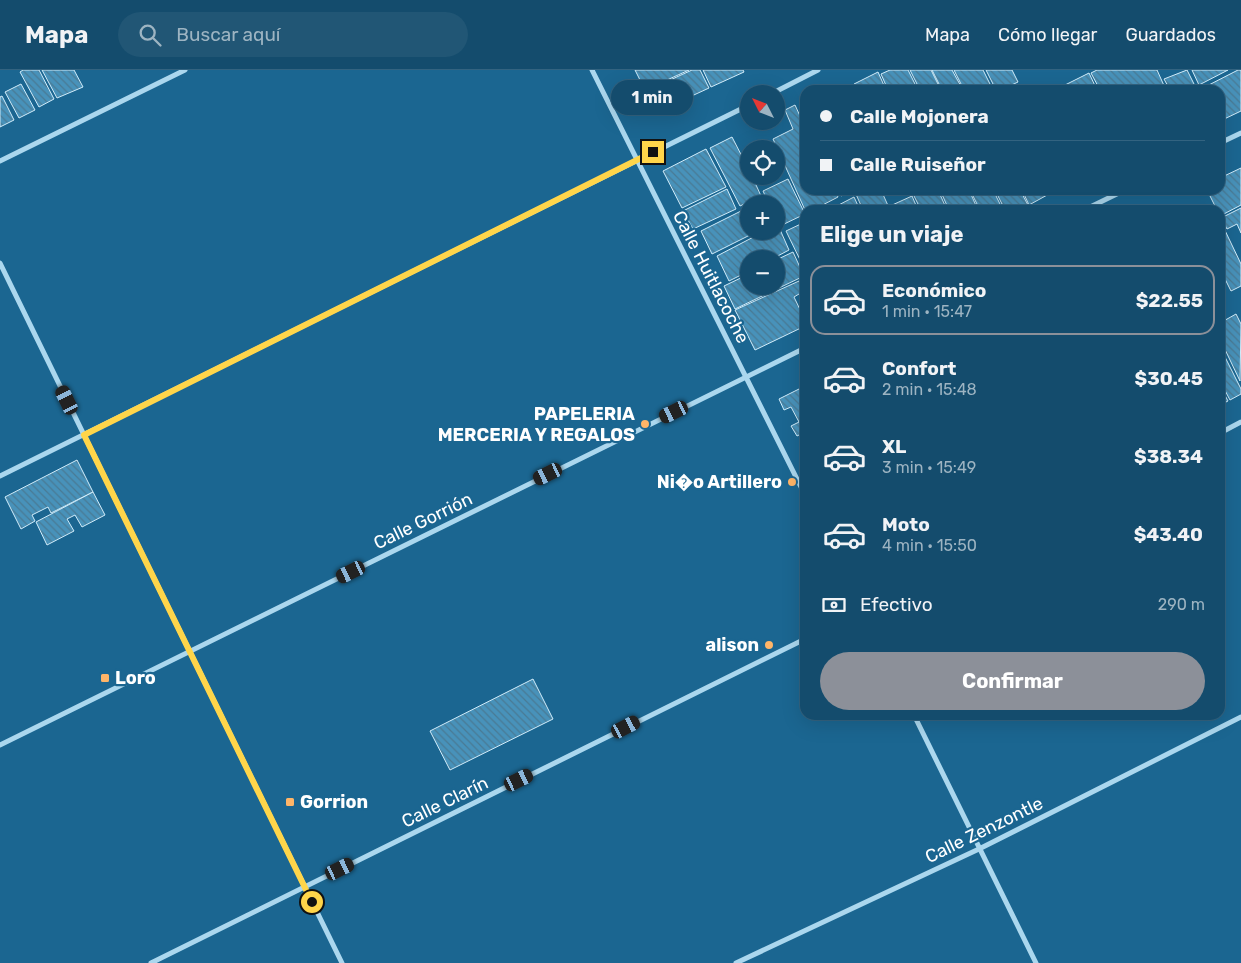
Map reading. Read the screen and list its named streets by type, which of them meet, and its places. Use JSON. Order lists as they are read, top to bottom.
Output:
{
  "streets": {
    "street": [
      "Calle Huitlacoche",
      "Calle Gorrión",
      "Calle Clarín",
      "Calle Zenzontle"
    ]
  },
  "crossings": [
    ["Calle Huitlacoche", "Calle Gorrión"]
  ],
  "places": {
    "other": ["PAPELERIA MERCERIA Y REGALOS", "Ni�o Artillero", "alison"],
    "transit": ["Loro", "Gorrion"]
  },
  "north": "top left",
  "page": {
    "header": "Mapa",
    "search": "Buscar aquí",
    "nav": ["Mapa", "Cómo llegar", "Guardados"],
    "bubble": "1 min",
    "map_buttons": ["+", "−"],
    "banner": ["Calle Mojonera", "Calle Ruiseñor"],
    "heading": "Elige un viaje",
    "list": [
      {
        "name": "Económico",
        "note": "1 min · 15:47",
        "value": "$22.55"
      },
      {
        "name": "Confort",
        "note": "2 min · 15:48",
        "value": "$30.45"
      },
      {
        "name": "XL",
        "note": "3 min · 15:49",
        "value": "$38.34"
      },
      {
        "name": "Moto",
        "note": "4 min · 15:50",
        "value": "$43.40"
      }
    ],
    "pay": ["Efectivo", "290 m"],
    "buttons": "Confirmar"
  }
}
